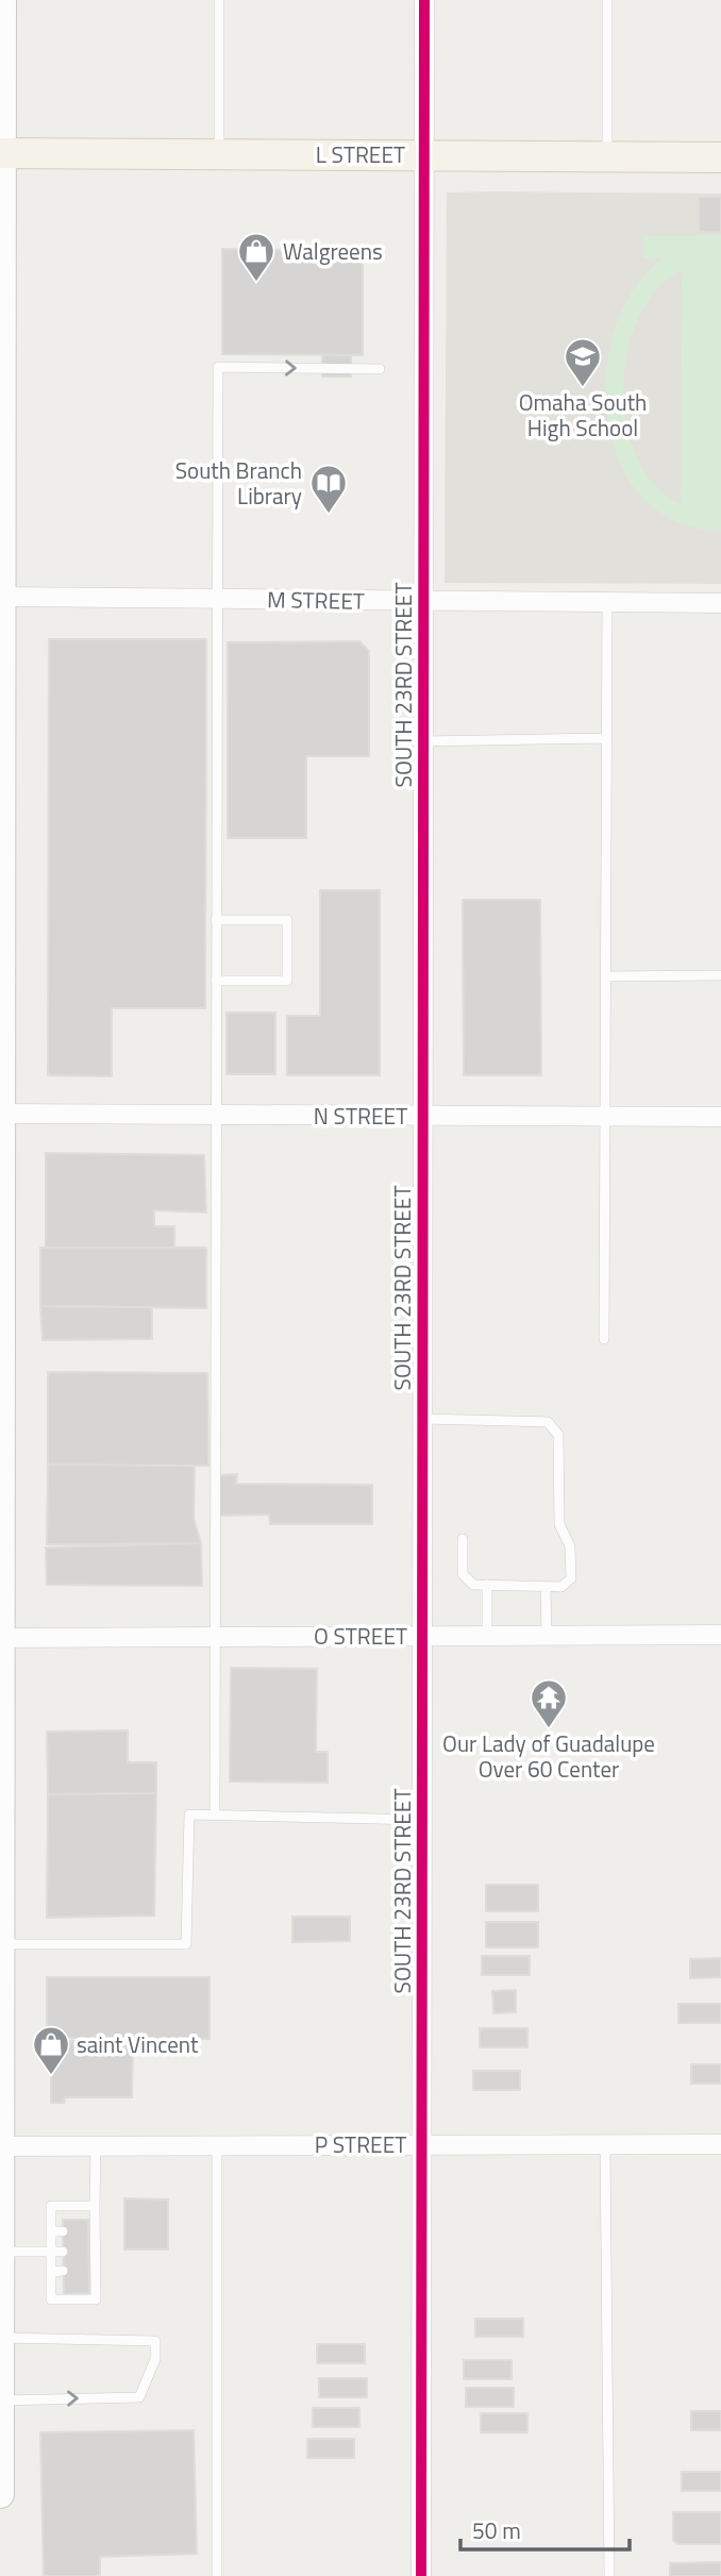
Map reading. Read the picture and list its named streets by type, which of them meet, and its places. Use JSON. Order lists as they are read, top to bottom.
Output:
{
  "streets": {
    "main road": ["L STREET"],
    "street": [
      "M STREET",
      "SOUTH 23RD STREET",
      "N STREET",
      "O STREET",
      "P STREET"
    ]
  },
  "crossings": [
    ["L STREET", "SOUTH 23RD STREET"],
    ["M STREET", "SOUTH 23RD STREET"],
    ["SOUTH 23RD STREET", "N STREET"],
    ["SOUTH 23RD STREET", "O STREET"],
    ["SOUTH 23RD STREET", "P STREET"]
  ],
  "places": {
    "shop": ["Walgreens", "saint Vincent"],
    "school or university": ["Omaha South High School"],
    "library": ["South Branch Library"],
    "temple": ["Our Lady of Guadalupe Over 60 Center"]
  },
  "scale_bar": "50 m"
}
